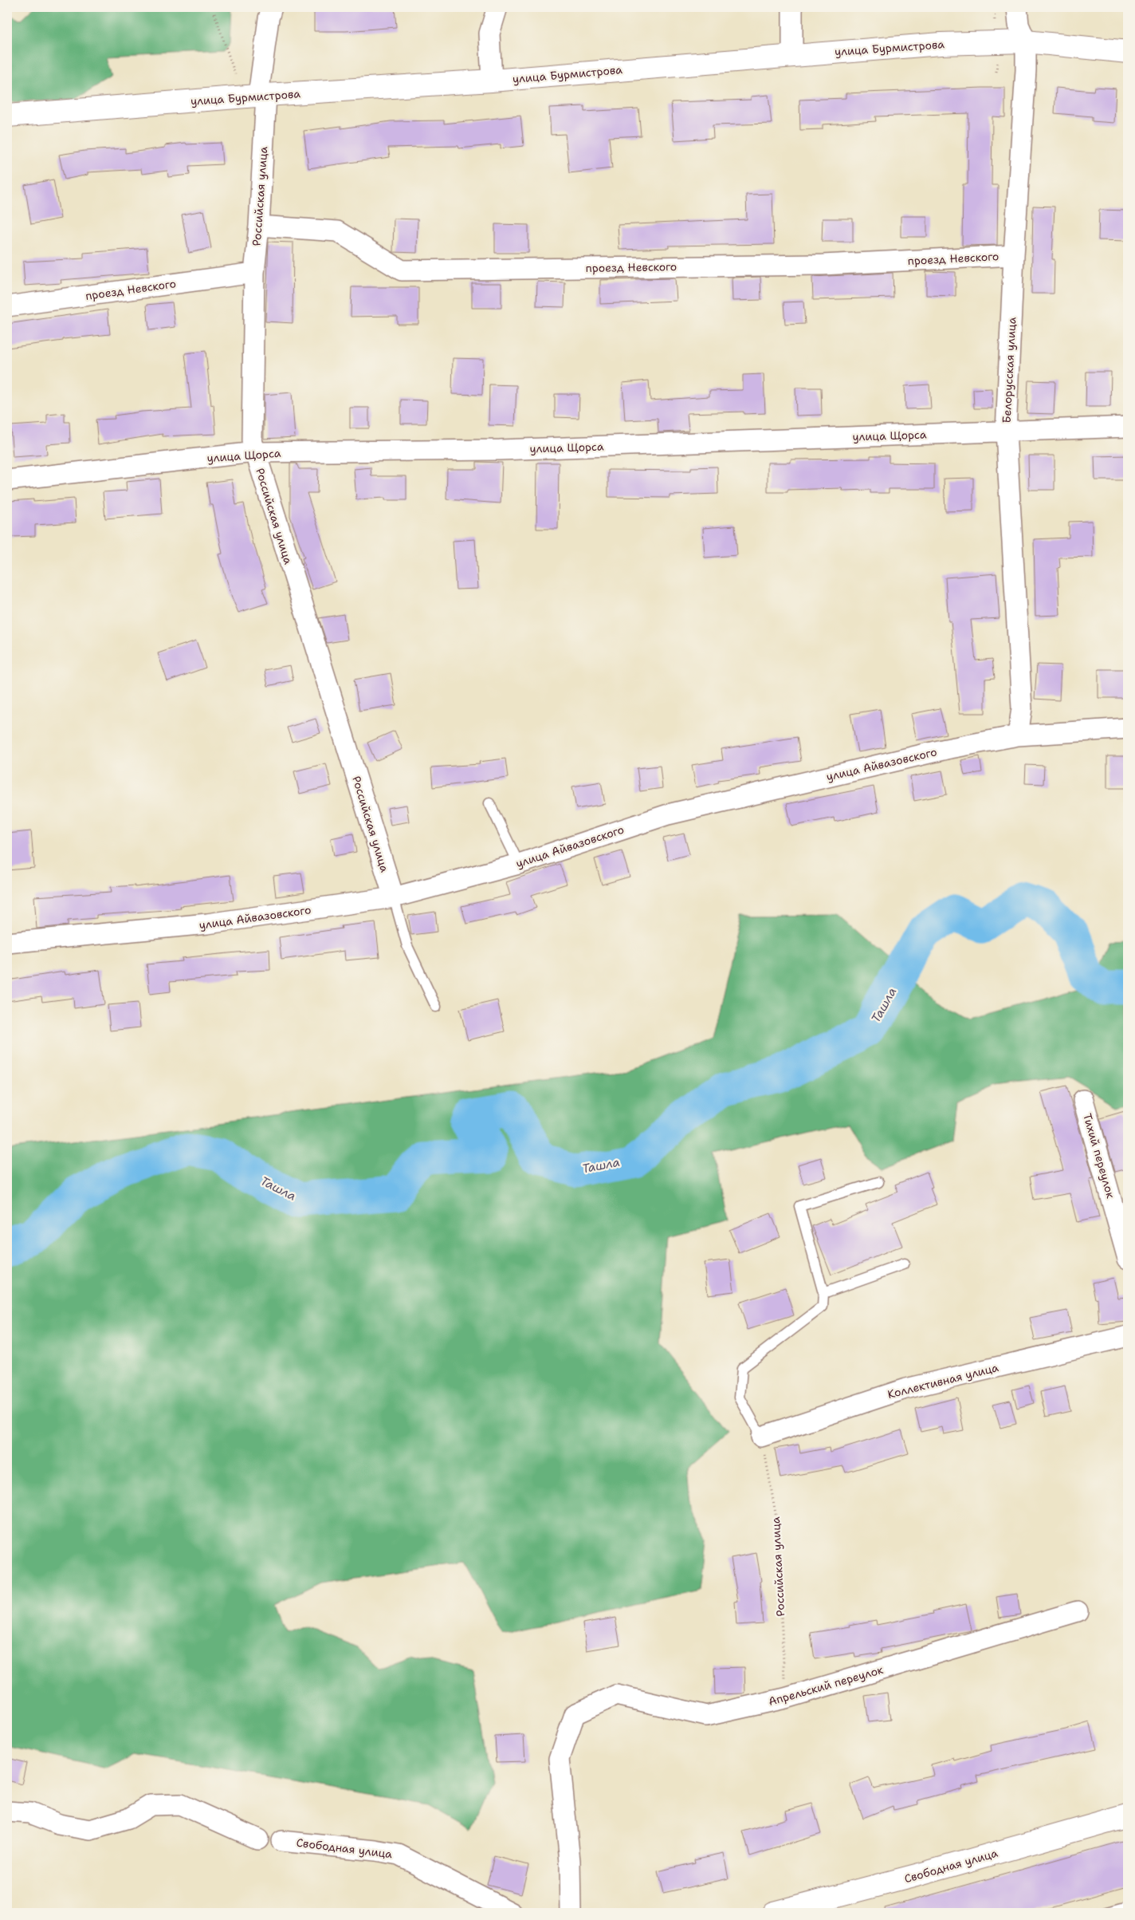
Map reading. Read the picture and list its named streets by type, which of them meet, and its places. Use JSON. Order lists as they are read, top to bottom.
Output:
{
  "streets": {
    "street": [
      "улица Бурмистрова",
      "Российская улица",
      "проезд Невского",
      "Белорусская улица",
      "улица Щорса",
      "улица Айвазовского",
      "Тихий переулок",
      "Коллективная улица",
      "Апрельский переулок",
      "Свободная улица"
    ]
  },
  "crossings": [
    ["улица Бурмистрова", "Российская улица"],
    ["улица Бурмистрова", "Белорусская улица"],
    ["Российская улица", "проезд Невского"],
    ["Российская улица", "улица Щорса"],
    ["Российская улица", "улица Айвазовского"],
    ["Российская улица", "Коллективная улица"],
    ["Российская улица", "Апрельский переулок"],
    ["проезд Невского", "Белорусская улица"],
    ["Белорусская улица", "улица Щорса"],
    ["Белорусская улица", "улица Айвазовского"]
  ],
  "water": ["Ташла"]
}
